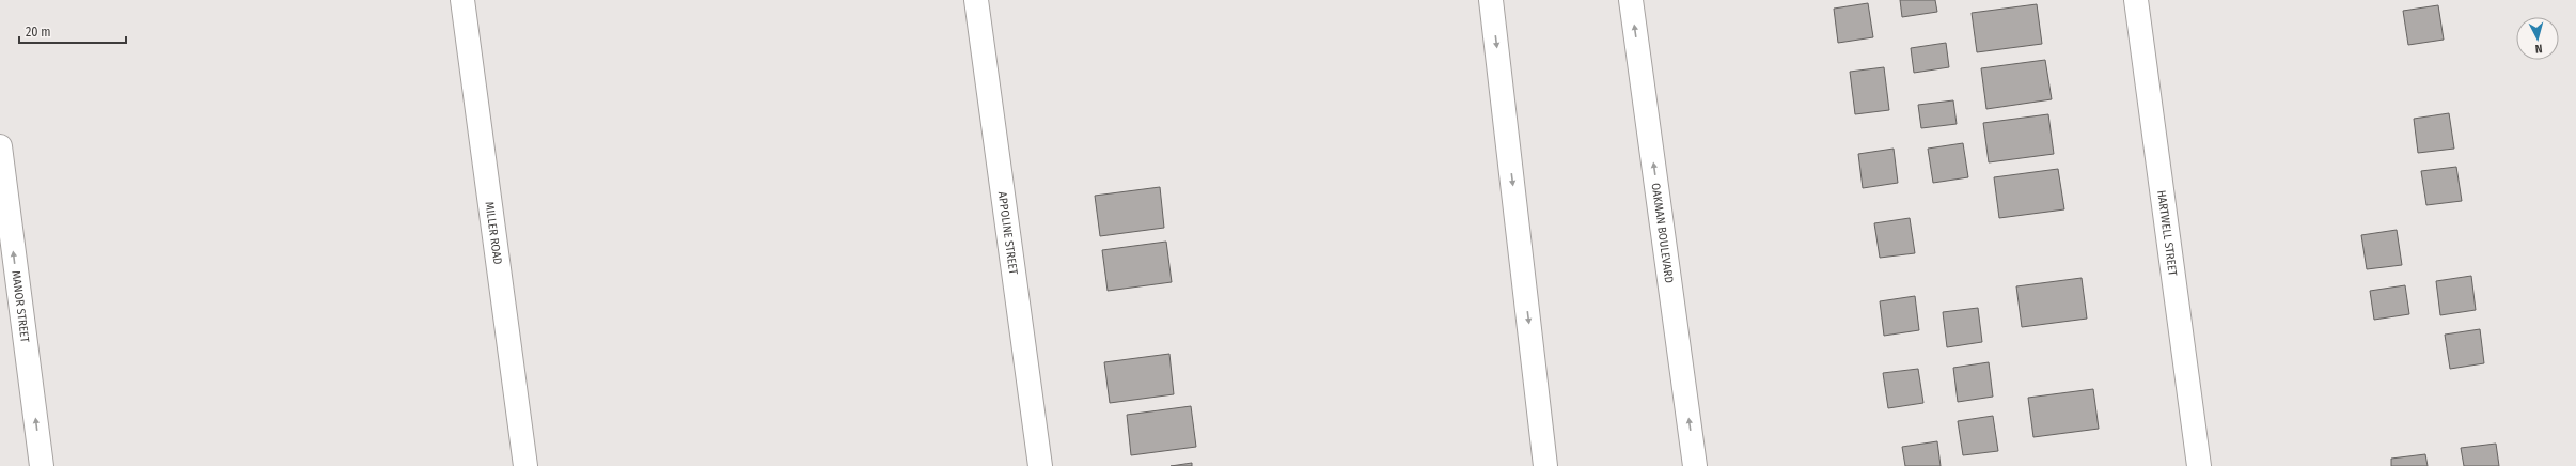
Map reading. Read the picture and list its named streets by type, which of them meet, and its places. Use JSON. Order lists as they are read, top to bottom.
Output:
{
  "streets": {
    "street": [
      "MILLER ROAD",
      "APPOLINE STREET",
      "OAKMAN BOULEVARD",
      "HARTWELL STREET",
      "MANOR STREET"
    ]
  },
  "one_way": ["MANOR STREET"],
  "scale_bar": "20 m",
  "north": "bottom"
}
